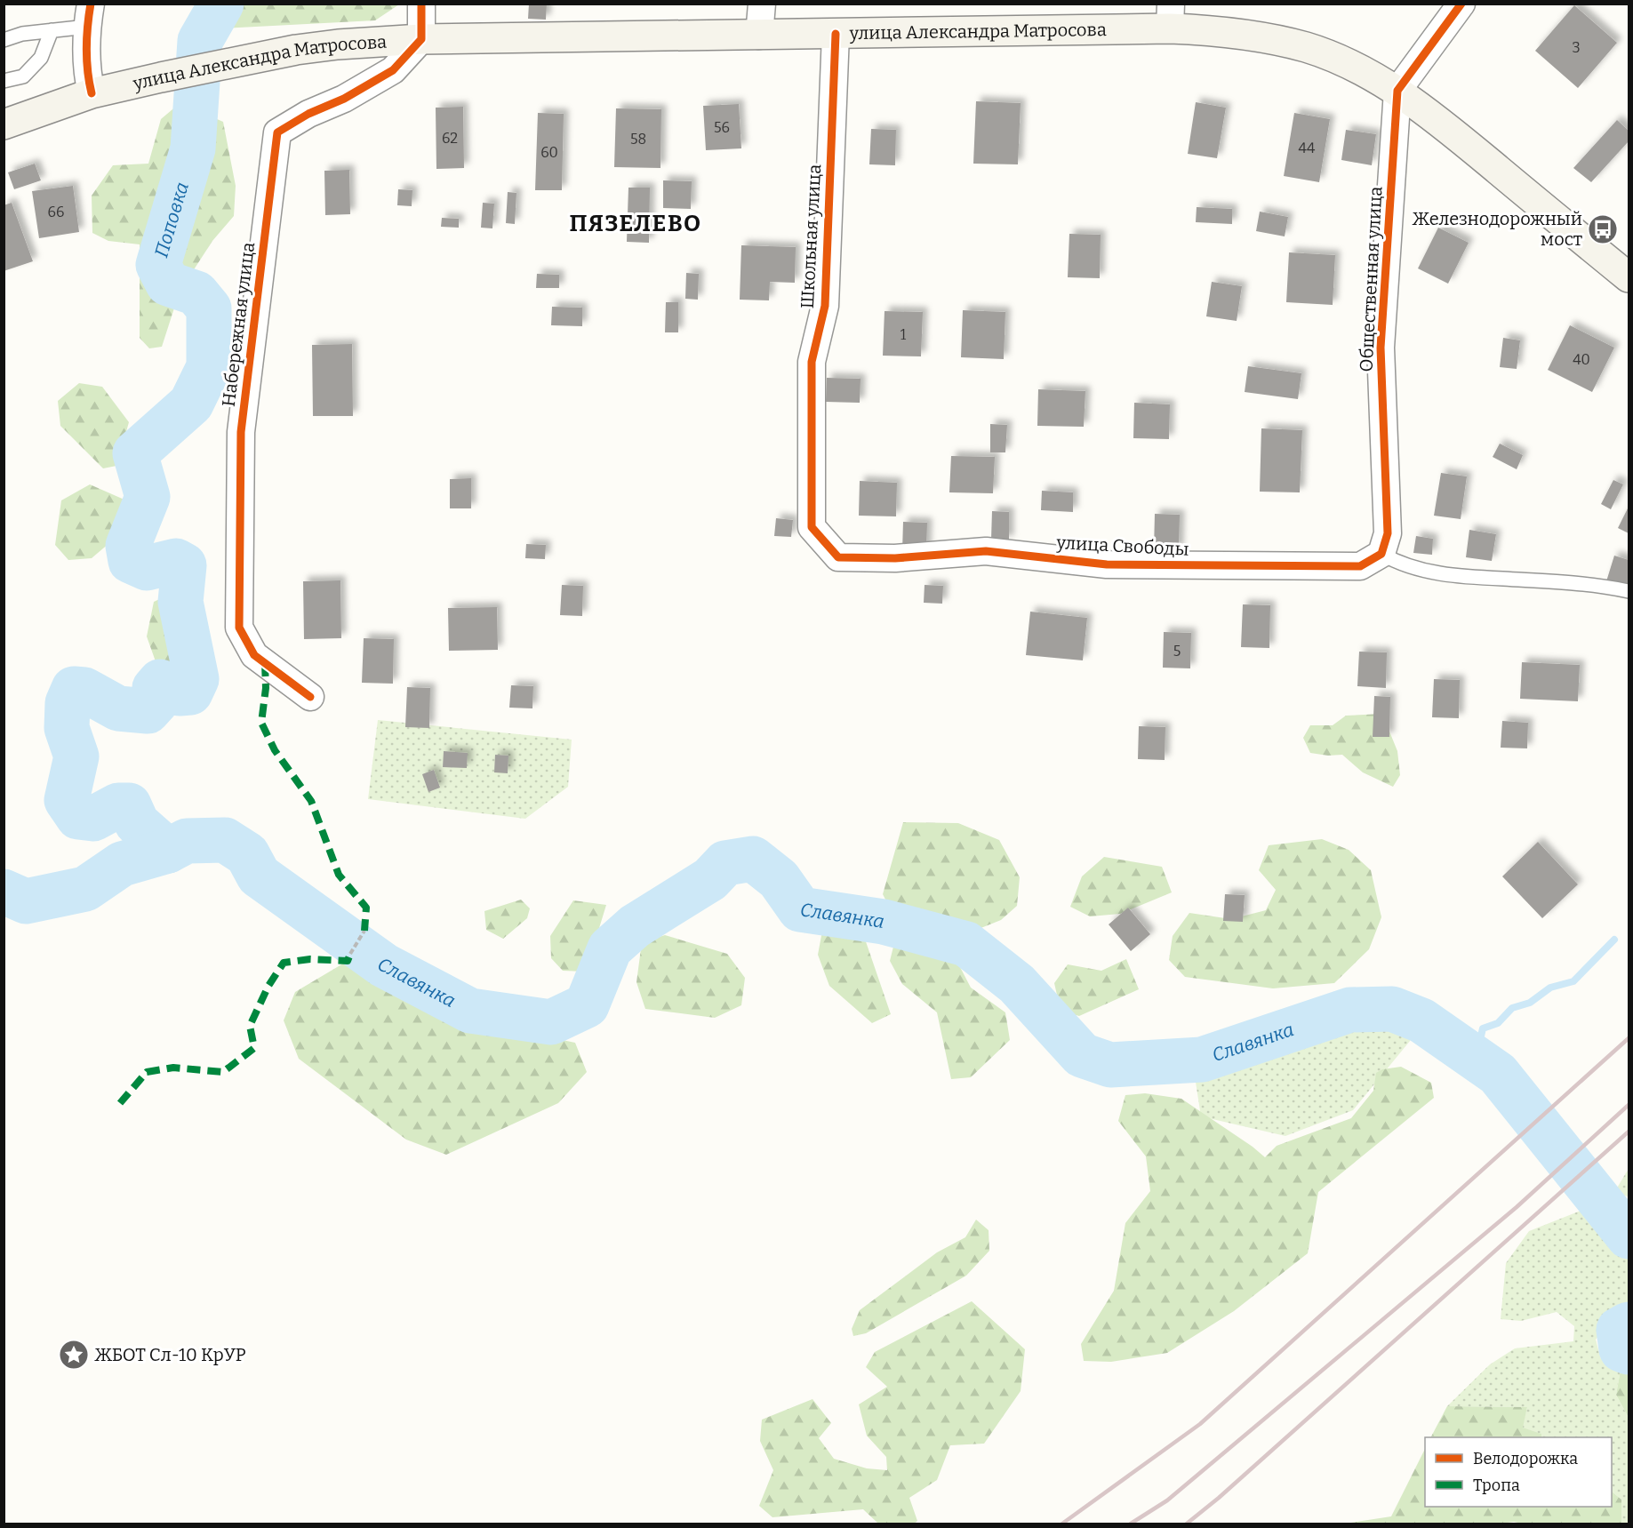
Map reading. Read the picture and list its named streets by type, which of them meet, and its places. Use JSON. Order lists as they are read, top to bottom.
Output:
{
  "streets": {
    "main road": ["улица Александра Матросова"],
    "street": [
      "Школьная улица",
      "Общественная улица",
      "Набережная улица",
      "улица Свободы"
    ]
  },
  "crossings": [
    ["улица Александра Матросова", "Школьная улица"],
    ["улица Александра Матросова", "Общественная улица"],
    ["улица Александра Матросова", "Набережная улица"],
    ["Школьная улица", "улица Свободы"],
    ["Общественная улица", "улица Свободы"]
  ],
  "districts": ["ПЯЗЕЛЕВО"],
  "water": ["Поповка", "Славянка"],
  "places": {
    "bus stop": ["Железнодорожный мост"],
    "place": ["ЖБОТ Сл-10 КрУР"]
  },
  "house_numbers": [
    "3",
    "56",
    "62",
    "58",
    "44",
    "60",
    "66",
    "1",
    "40",
    "5"
  ],
  "legend": ["Велодорожка", "Тропа"]
}
